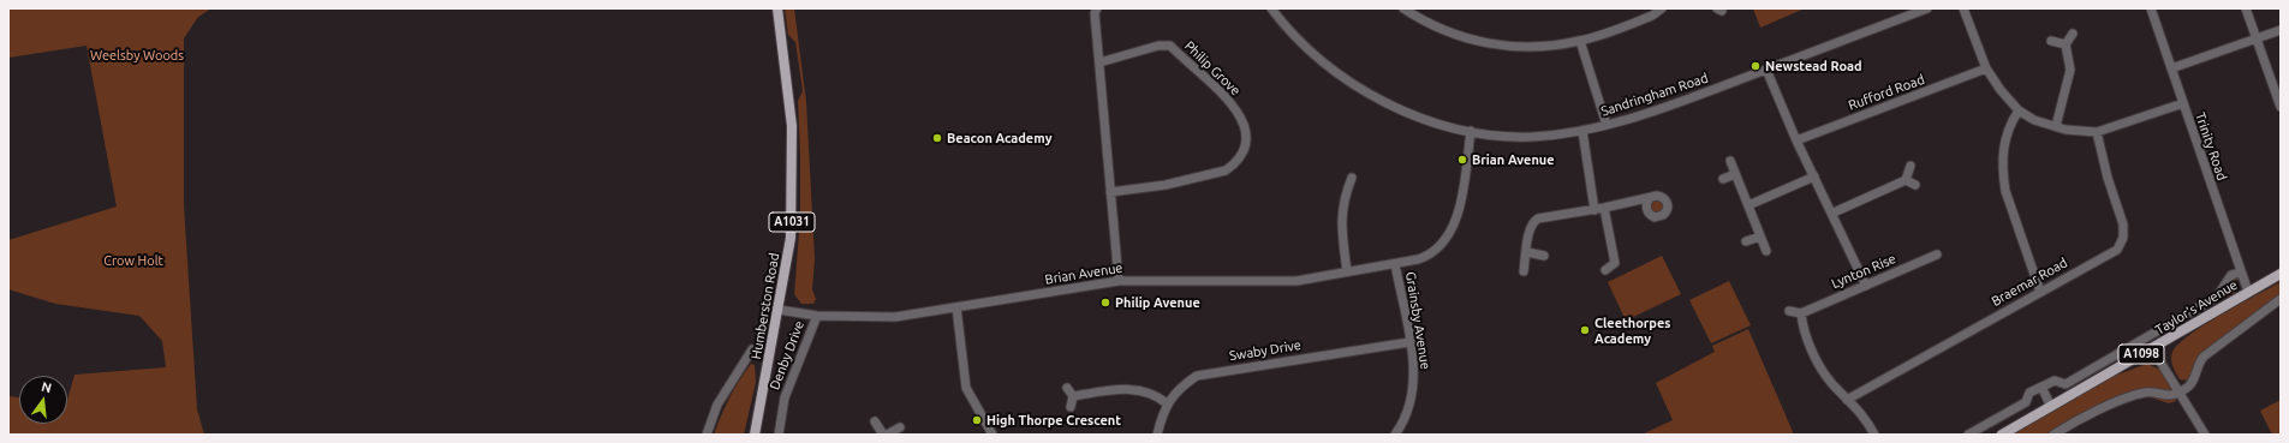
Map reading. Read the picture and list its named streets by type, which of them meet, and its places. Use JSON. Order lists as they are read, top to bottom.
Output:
{
  "streets": {
    "main road": [
      "A1031",
      "Humberston Road",
      "Taylor's Avenue",
      "A1098"
    ],
    "street": [
      "Philip Grove",
      "Rufford Road",
      "Sandringham Road",
      "Trinity Road",
      "Lynton Rise",
      "Brian Avenue",
      "Braemar Road",
      "Grainsby Avenue",
      "Swaby Drive",
      "Denby Drive"
    ]
  },
  "crossings": [
    ["Sandringham Road", "Brian Avenue"],
    ["Trinity Road", "Taylor's Avenue"],
    ["Brian Avenue", "Humberston Road"],
    ["Brian Avenue", "Grainsby Avenue"],
    ["Brian Avenue", "Denby Drive"],
    ["Grainsby Avenue", "Swaby Drive"]
  ],
  "parks": ["Weelsby Woods", "Crow Holt"],
  "places": [
    "Newstead Road",
    "Beacon Academy",
    "Brian Avenue",
    "Philip Avenue",
    "Cleethorpes Academy",
    "High Thorpe Crescent"
  ],
  "north": "top"
}
